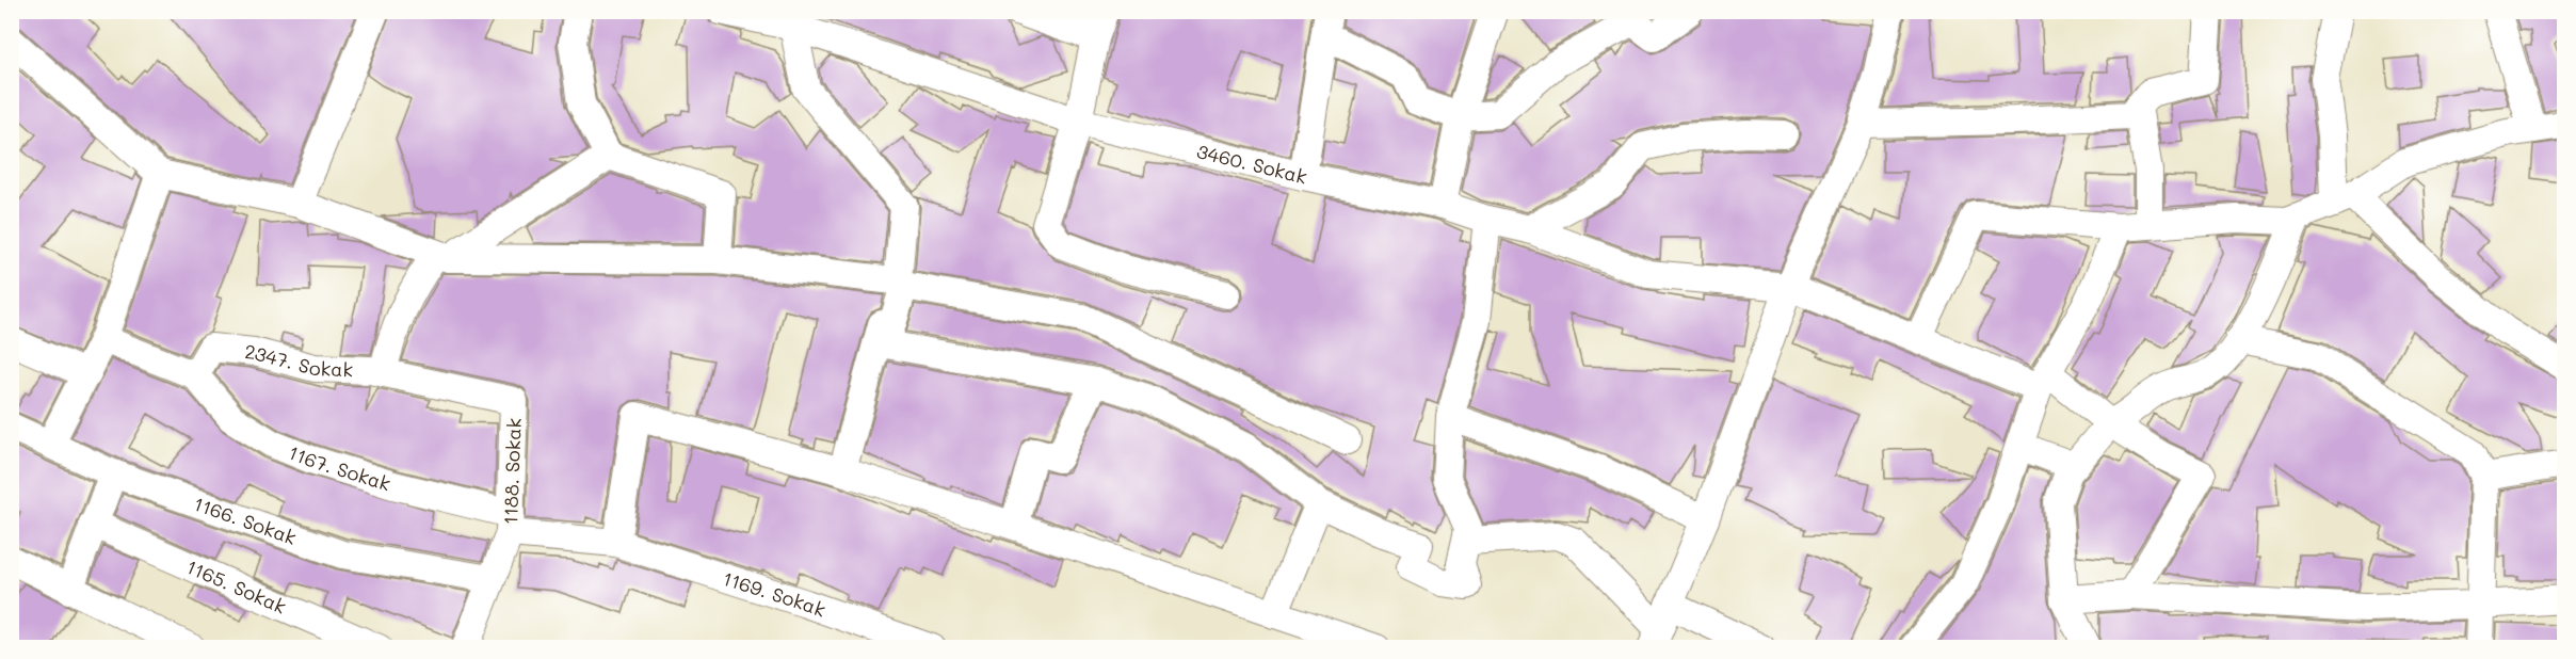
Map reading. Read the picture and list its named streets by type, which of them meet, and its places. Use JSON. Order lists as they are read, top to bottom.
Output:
{
  "streets": {
    "street": [
      "3460. Sokak",
      "2347. Sokak",
      "1167. Sokak",
      "1188. Sokak",
      "1166. Sokak",
      "1165. Sokak",
      "1169. Sokak"
    ]
  },
  "crossings": [
    ["2347. Sokak", "1167. Sokak"],
    ["2347. Sokak", "1188. Sokak"],
    ["1167. Sokak", "1188. Sokak"],
    ["1167. Sokak", "1169. Sokak"],
    ["1188. Sokak", "1166. Sokak"]
  ]
}
